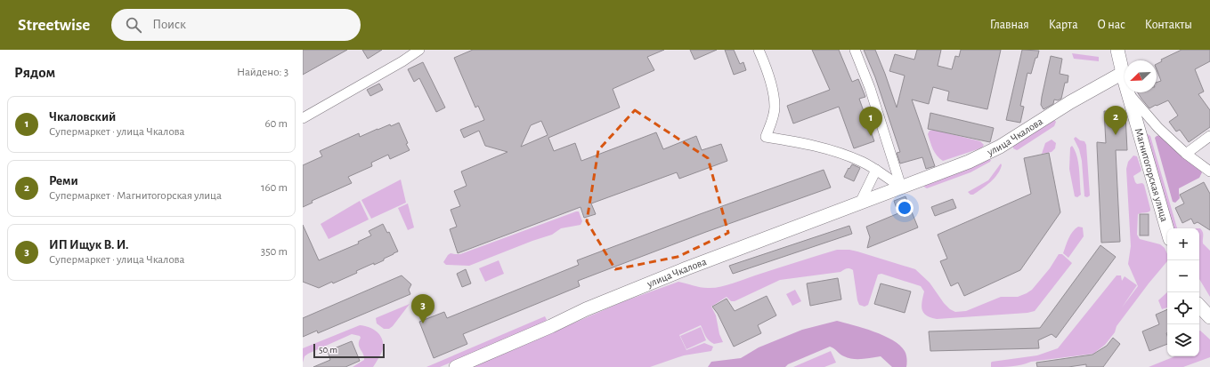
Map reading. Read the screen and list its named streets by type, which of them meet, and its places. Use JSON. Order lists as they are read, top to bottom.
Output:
{
  "streets": {
    "main road": ["улица Чкалова", "Магнитогорская улица"]
  },
  "crossings": [
    ["улица Чкалова", "Магнитогорская улица"]
  ],
  "scale_bar": "50 m",
  "north": "bottom left",
  "page": {
    "header": "Streetwise",
    "search": "Поиск",
    "nav": [
      "Главная",
      "Карта",
      "О нас",
      "Контакты"
    ],
    "heading": ["Рядом", "Найдено: 3"],
    "list": [
      {
        "mark": "1",
        "name": "Чкаловский",
        "note": "Супермаркет · улица Чкалова",
        "value": "60 m"
      },
      {
        "mark": "2",
        "name": "Реми",
        "note": "Супермаркет · Магнитогорская улица",
        "value": "160 m"
      },
      {
        "mark": "3",
        "name": "ИП Ищук В. И.",
        "note": "Супермаркет · улица Чкалова",
        "value": "350 m"
      }
    ],
    "pins": ["2", "1", "3"],
    "map_buttons": ["+", "−"],
    "scale": "50 m"
  }
}
